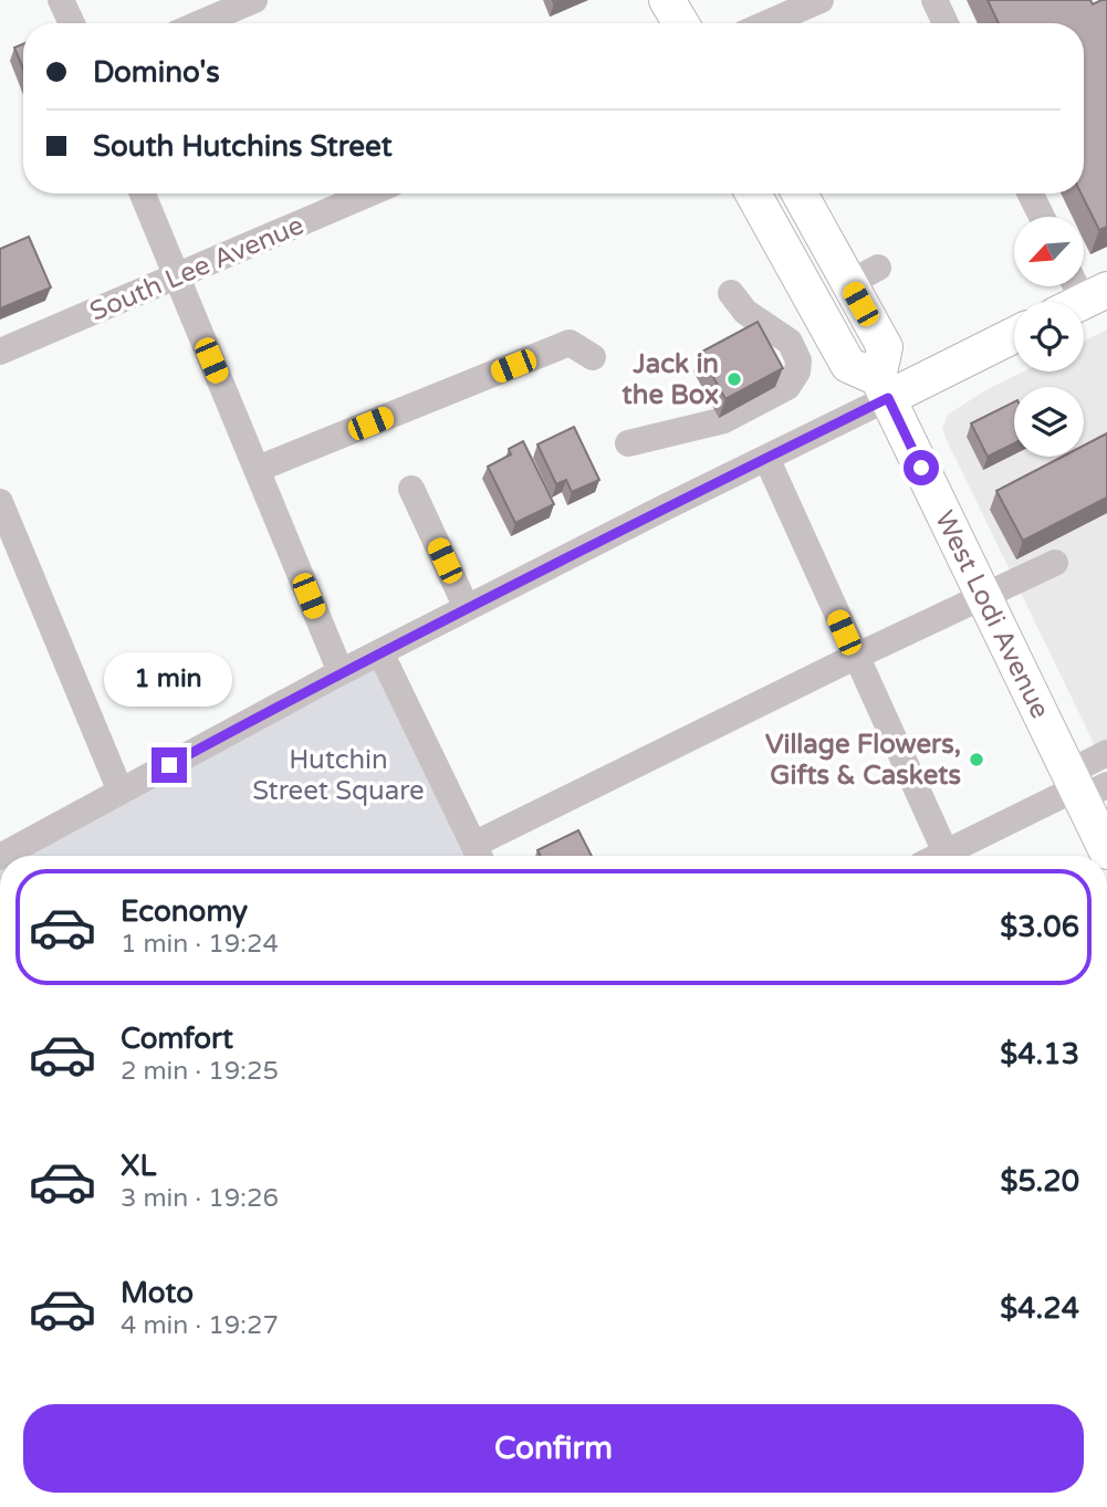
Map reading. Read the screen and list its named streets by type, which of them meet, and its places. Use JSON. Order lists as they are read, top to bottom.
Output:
{
  "streets": {
    "main road": ["West Lodi Avenue"],
    "street": ["South Lee Avenue"]
  },
  "parks": ["Hutchin Street Square"],
  "places": ["Jack in the Box", "Village Flowers, Gifts & Caskets"],
  "north": "bottom left",
  "page": {
    "banner": ["Domino's", "South Hutchins Street"],
    "bubble": "1 min",
    "list": [
      {
        "name": "Economy",
        "note": "1 min · 19:24",
        "value": "$3.06"
      },
      {
        "name": "Comfort",
        "note": "2 min · 19:25",
        "value": "$4.13"
      },
      {
        "name": "XL",
        "note": "3 min · 19:26",
        "value": "$5.20"
      },
      {
        "name": "Moto",
        "note": "4 min · 19:27",
        "value": "$4.24"
      }
    ],
    "buttons": "Confirm"
  }
}
